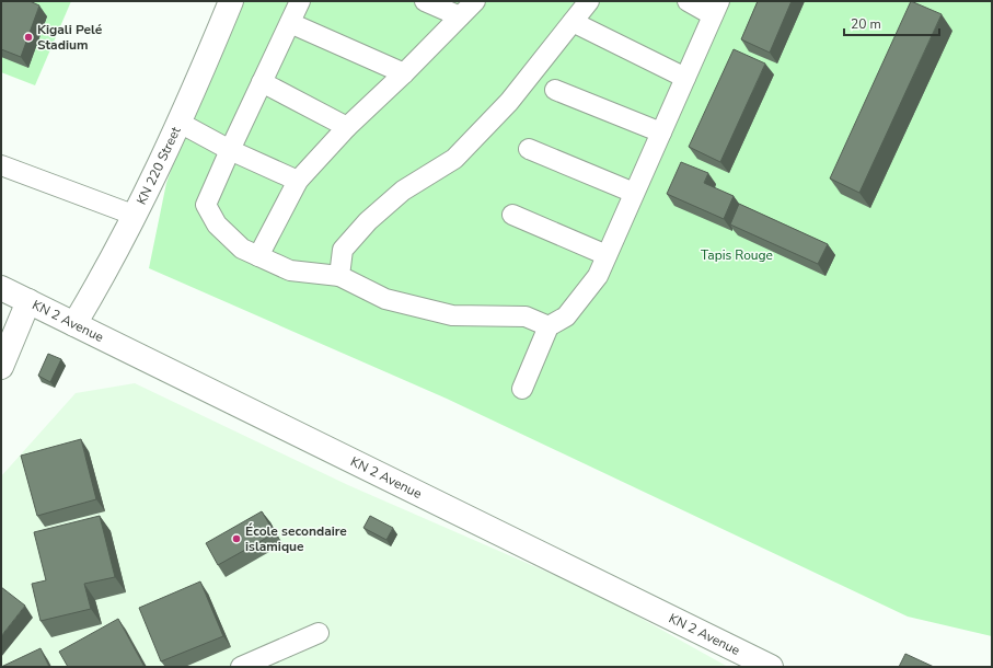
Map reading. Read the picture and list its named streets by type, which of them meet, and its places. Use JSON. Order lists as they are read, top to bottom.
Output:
{
  "streets": {
    "main road": ["KN 220 Street", "KN 2 Avenue"]
  },
  "crossings": [
    ["KN 220 Street", "KN 2 Avenue"]
  ],
  "parks": ["Tapis Rouge"],
  "places": ["Kigali Pelé Stadium", "École secondaire islamique"],
  "scale_bar": "20 m"
}
